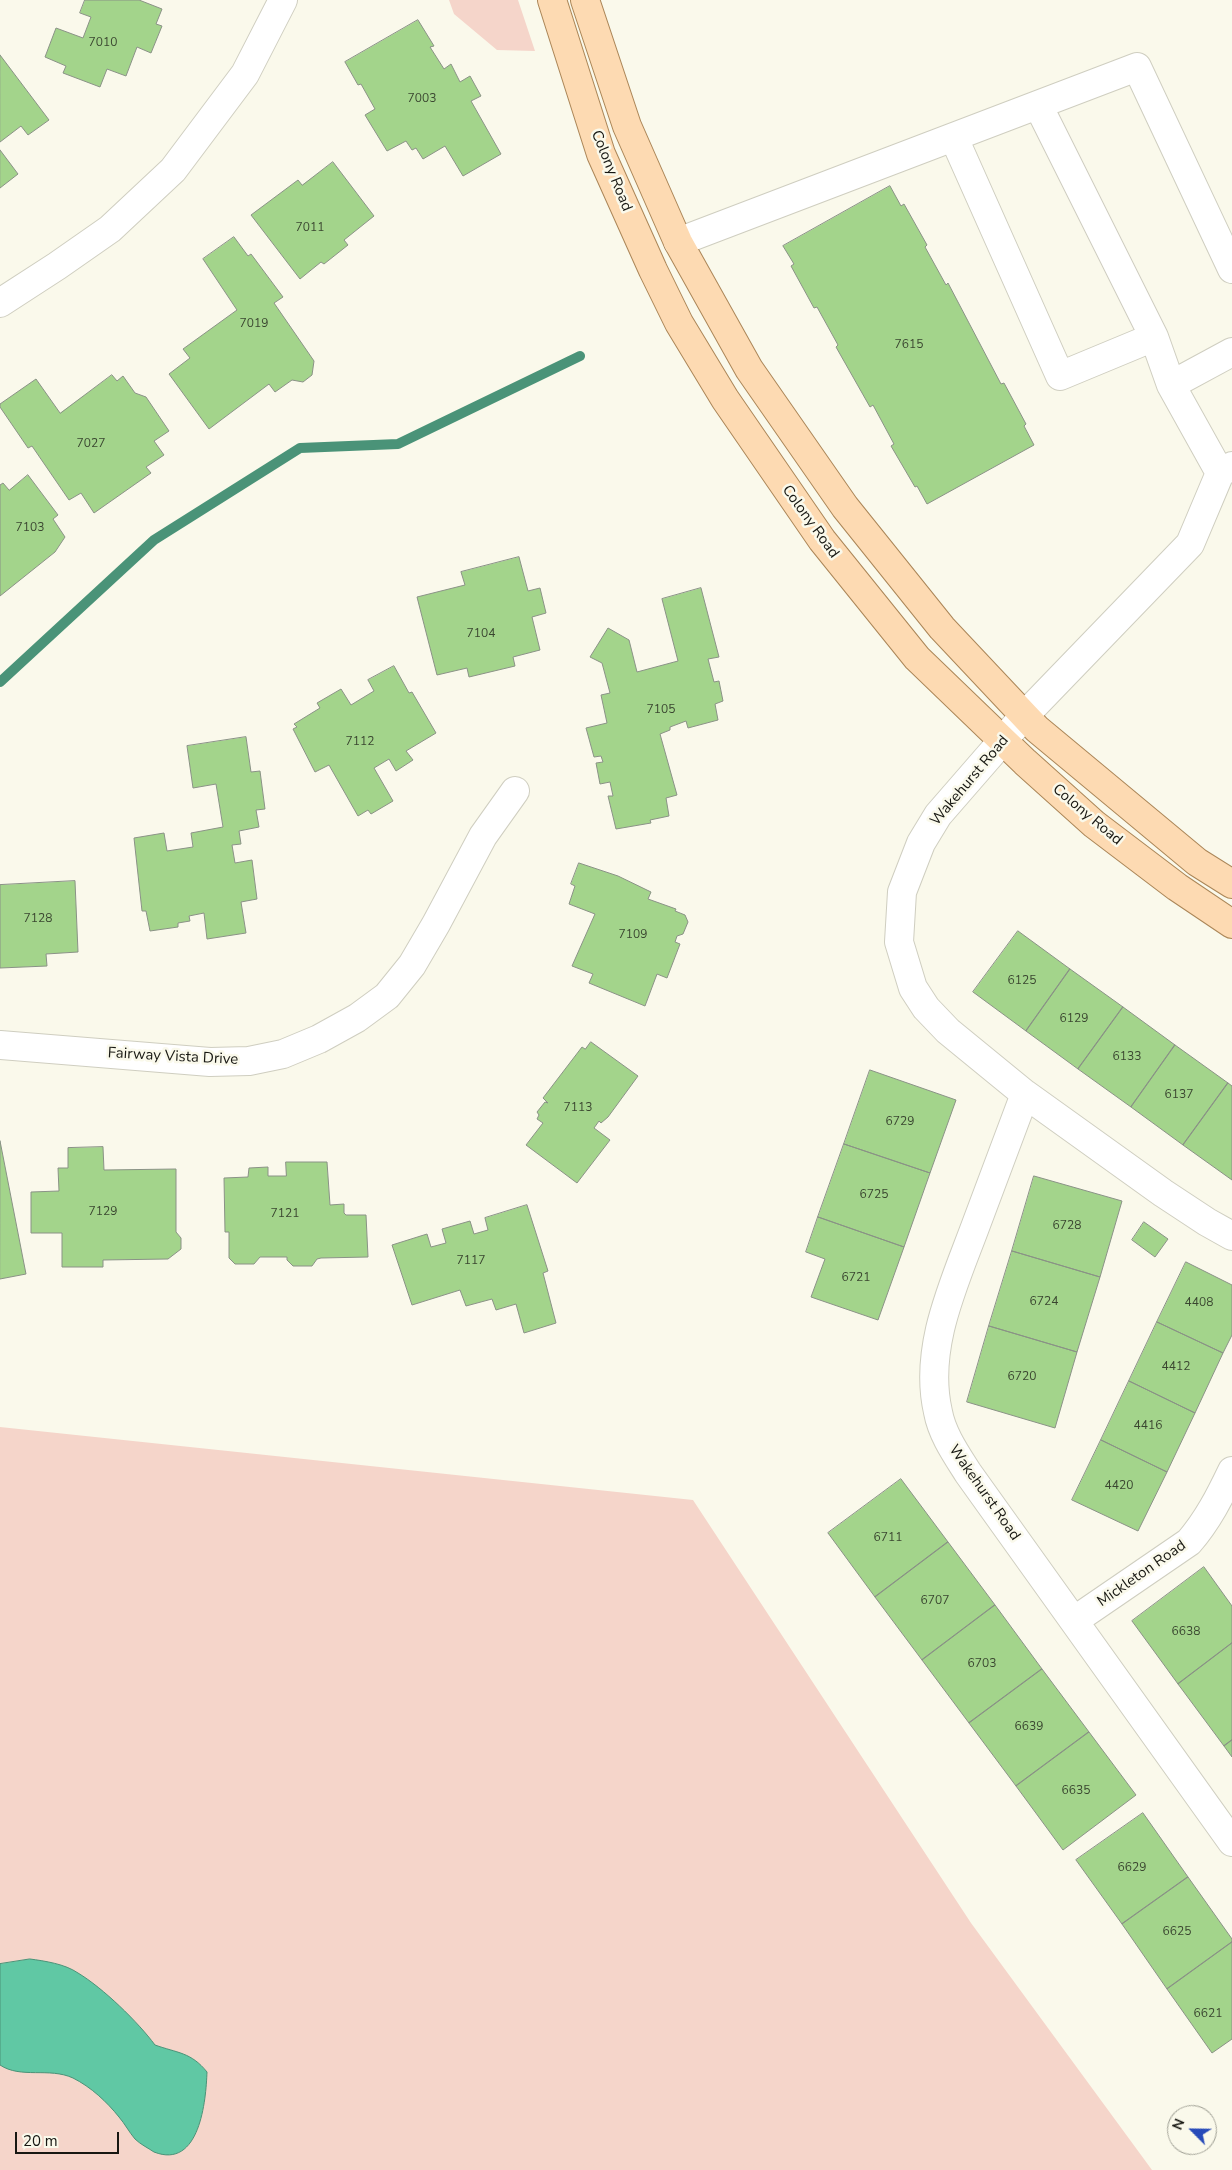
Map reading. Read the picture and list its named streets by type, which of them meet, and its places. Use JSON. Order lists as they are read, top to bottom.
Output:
{
  "streets": {
    "main road": ["Colony Road"],
    "street": ["Wakehurst Road", "Fairway Vista Drive", "Mickleton Road"]
  },
  "crossings": [
    ["Colony Road", "Wakehurst Road"],
    ["Wakehurst Road", "Mickleton Road"]
  ],
  "house_numbers": [
    "7010",
    "7003",
    "7011",
    "7019",
    "7615",
    "7027",
    "7103",
    "7104",
    "7105",
    "7112",
    "7128",
    "7109",
    "6125",
    "6129",
    "6133",
    "6137",
    "7113",
    "6729",
    "6725",
    "7129",
    "7121",
    "6728",
    "7117",
    "6721",
    "6724",
    "4408",
    "4412",
    "6720",
    "4416",
    "4420",
    "6711",
    "6707",
    "6638",
    "6703",
    "6639",
    "6635",
    "6629",
    "6625",
    "6621"
  ],
  "scale_bar": "20 m",
  "north": "top left"
}
